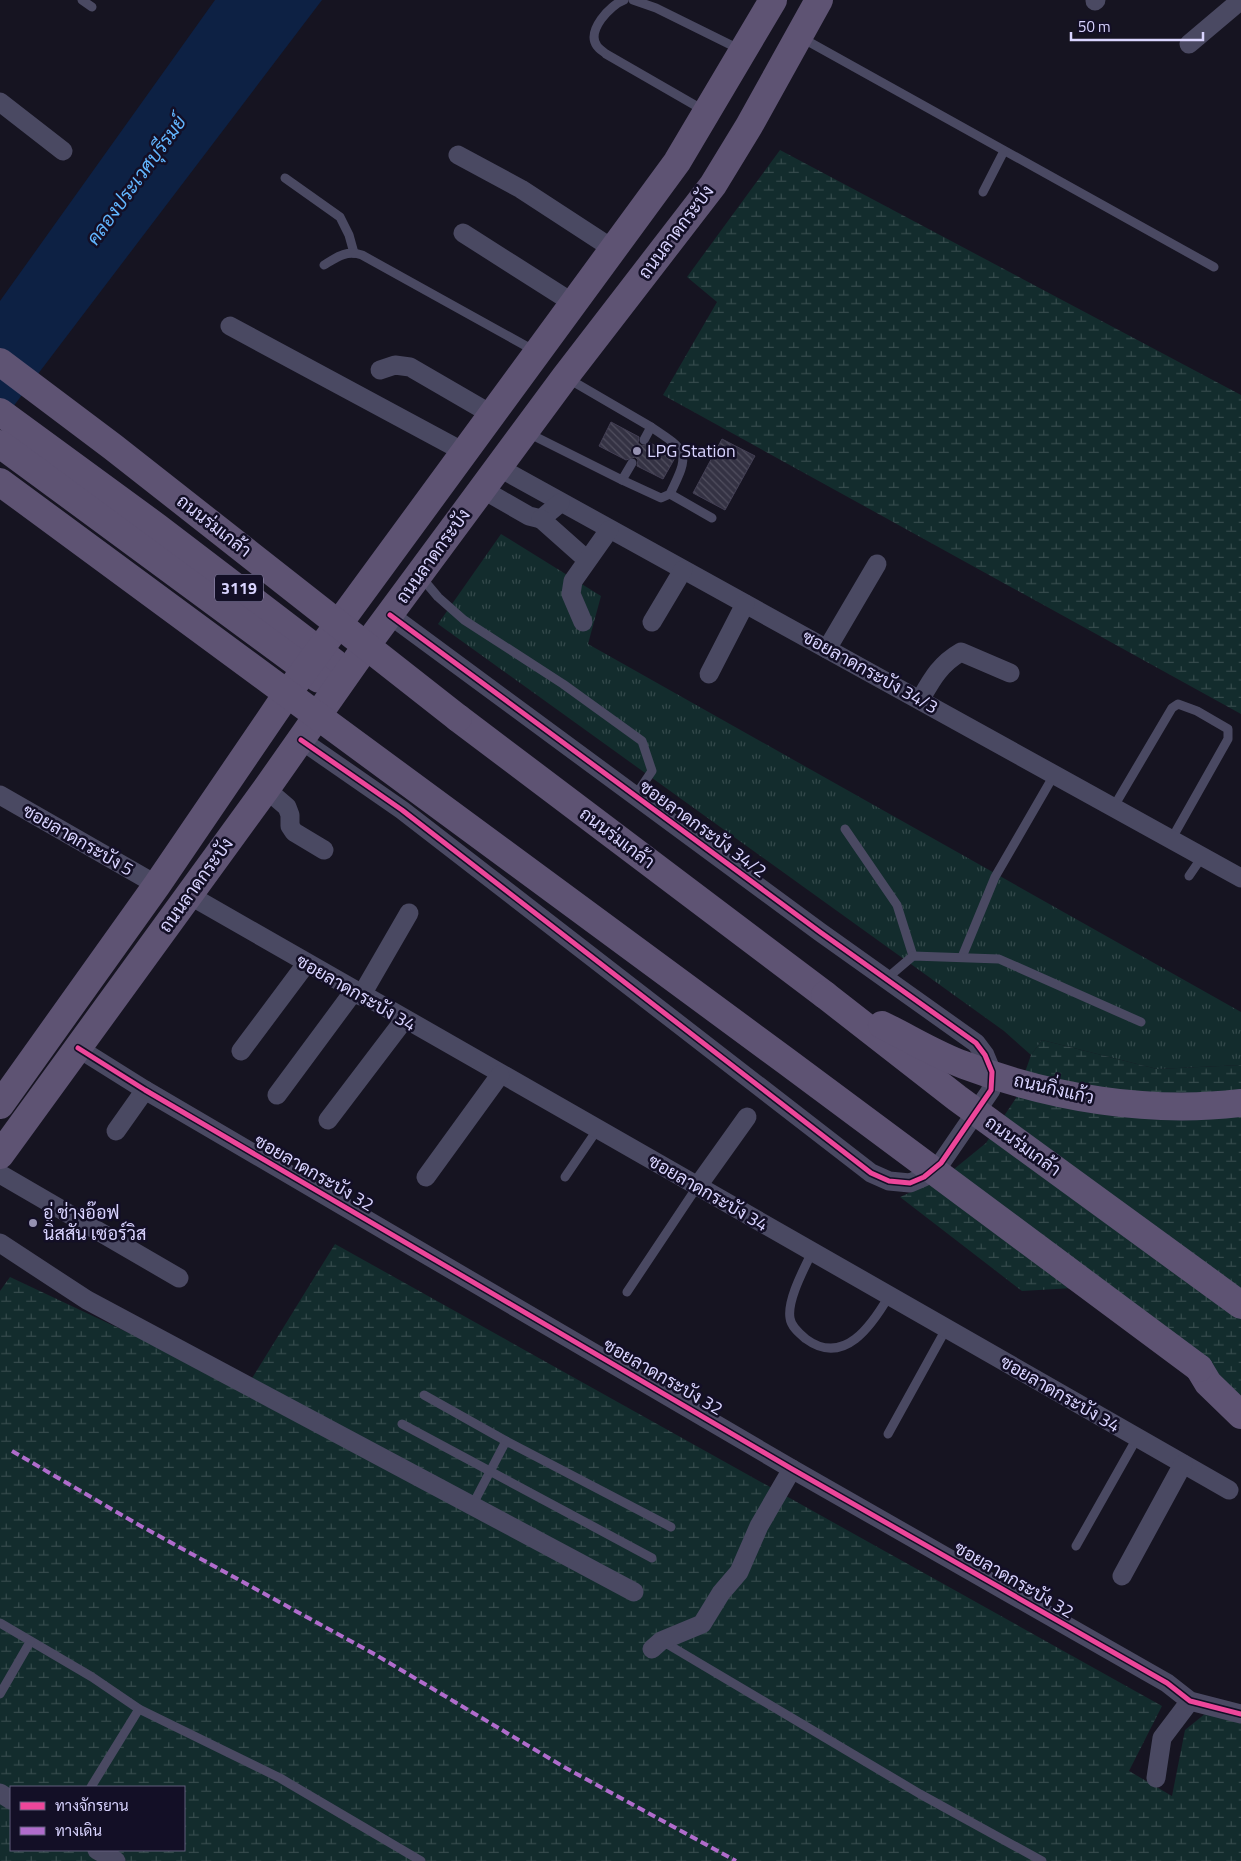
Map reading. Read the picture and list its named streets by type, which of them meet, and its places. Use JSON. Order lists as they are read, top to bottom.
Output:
{
  "streets": {
    "main road": [
      "ถนนลาดกระบัง",
      "ถนนร่มเกล้า",
      "3119",
      "ถนนกิ่งแก้ว"
    ],
    "street": [
      "ซอยลาดกระบัง 34/3",
      "ซอยลาดกระบัง 34/2",
      "ซอยลาดกระบัง 5",
      "ซอยลาดกระบัง 34",
      "ซอยลาดกระบัง 32"
    ]
  },
  "crossings": [
    ["ถนนลาดกระบัง", "ถนนร่มเกล้า"],
    ["ถนนลาดกระบัง", "3119"],
    ["ถนนลาดกระบัง", "ซอยลาดกระบัง 34/3"],
    ["ถนนลาดกระบัง", "ซอยลาดกระบัง 34/2"],
    ["ถนนลาดกระบัง", "ซอยลาดกระบัง 5"],
    ["ถนนลาดกระบัง", "ซอยลาดกระบัง 34"],
    ["ถนนลาดกระบัง", "ซอยลาดกระบัง 32"],
    ["ถนนร่มเกล้า", "3119"],
    ["ถนนร่มเกล้า", "ถนนกิ่งแก้ว"]
  ],
  "water": ["คลองประเวศบุรีรมย์"],
  "places": ["LPG Station", "อู่ ช่างอ๊อฟ นิสสัน เซอร์วิส"],
  "legend": ["ทางจักรยาน", "ทางเดิน"],
  "scale_bar": "50 m"
}
